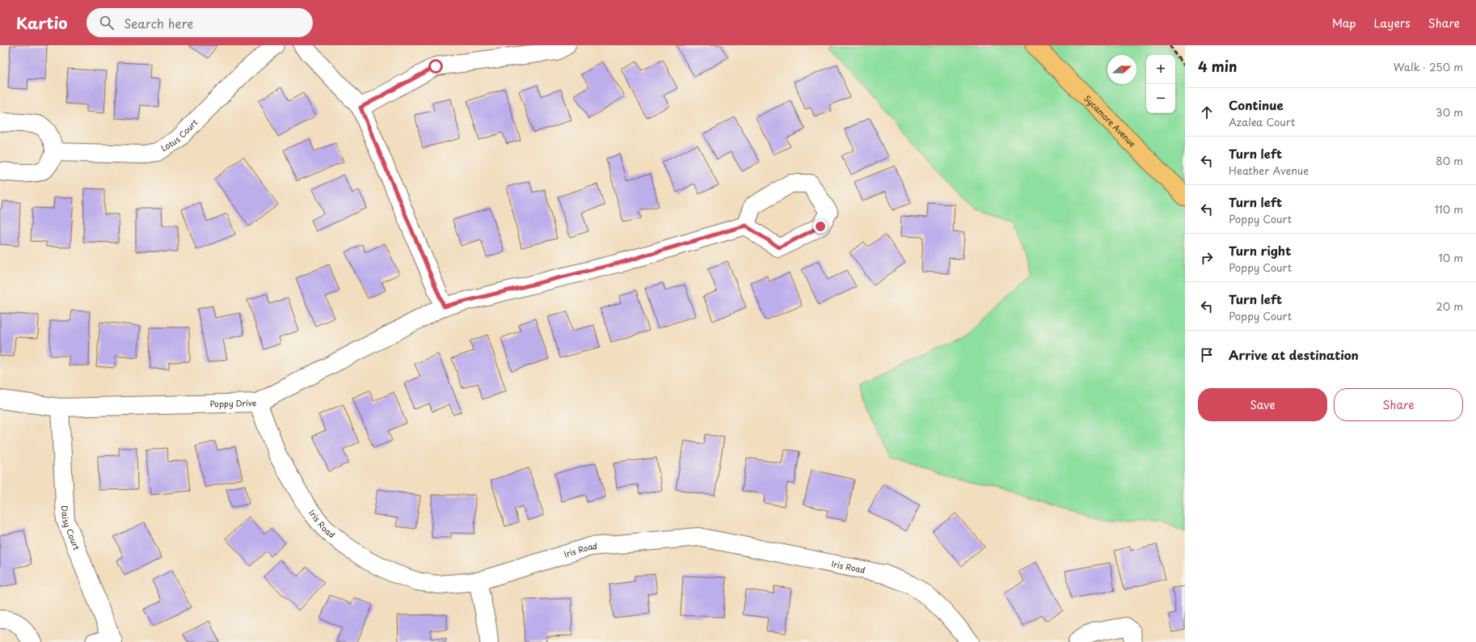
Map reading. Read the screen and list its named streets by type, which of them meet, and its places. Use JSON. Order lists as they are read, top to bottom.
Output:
{
  "streets": {
    "main road": ["Sycamore Avenue"],
    "street": [
      "Lotus Court",
      "Poppy Drive",
      "Iris Road",
      "Daisy Court"
    ]
  },
  "crossings": [
    ["Poppy Drive", "Iris Road"],
    ["Poppy Drive", "Daisy Court"]
  ],
  "north": "right",
  "page": {
    "header": "Kartio",
    "search": "Search here",
    "nav": ["Map", "Layers", "Share"],
    "heading": ["4 min", "Walk · 250 m"],
    "map_buttons": ["+", "−"],
    "list": [
      ["Continue", "Azalea Court", "30 m"],
      ["Turn left", "Heather Avenue", "80 m"],
      ["Turn left", "Poppy Court", "110 m"],
      ["Turn right", "Poppy Court", "10 m"],
      ["Turn left", "Poppy Court", "20 m"],
      "Arrive at destination"
    ],
    "buttons": ["Save", "Share"]
  }
}
